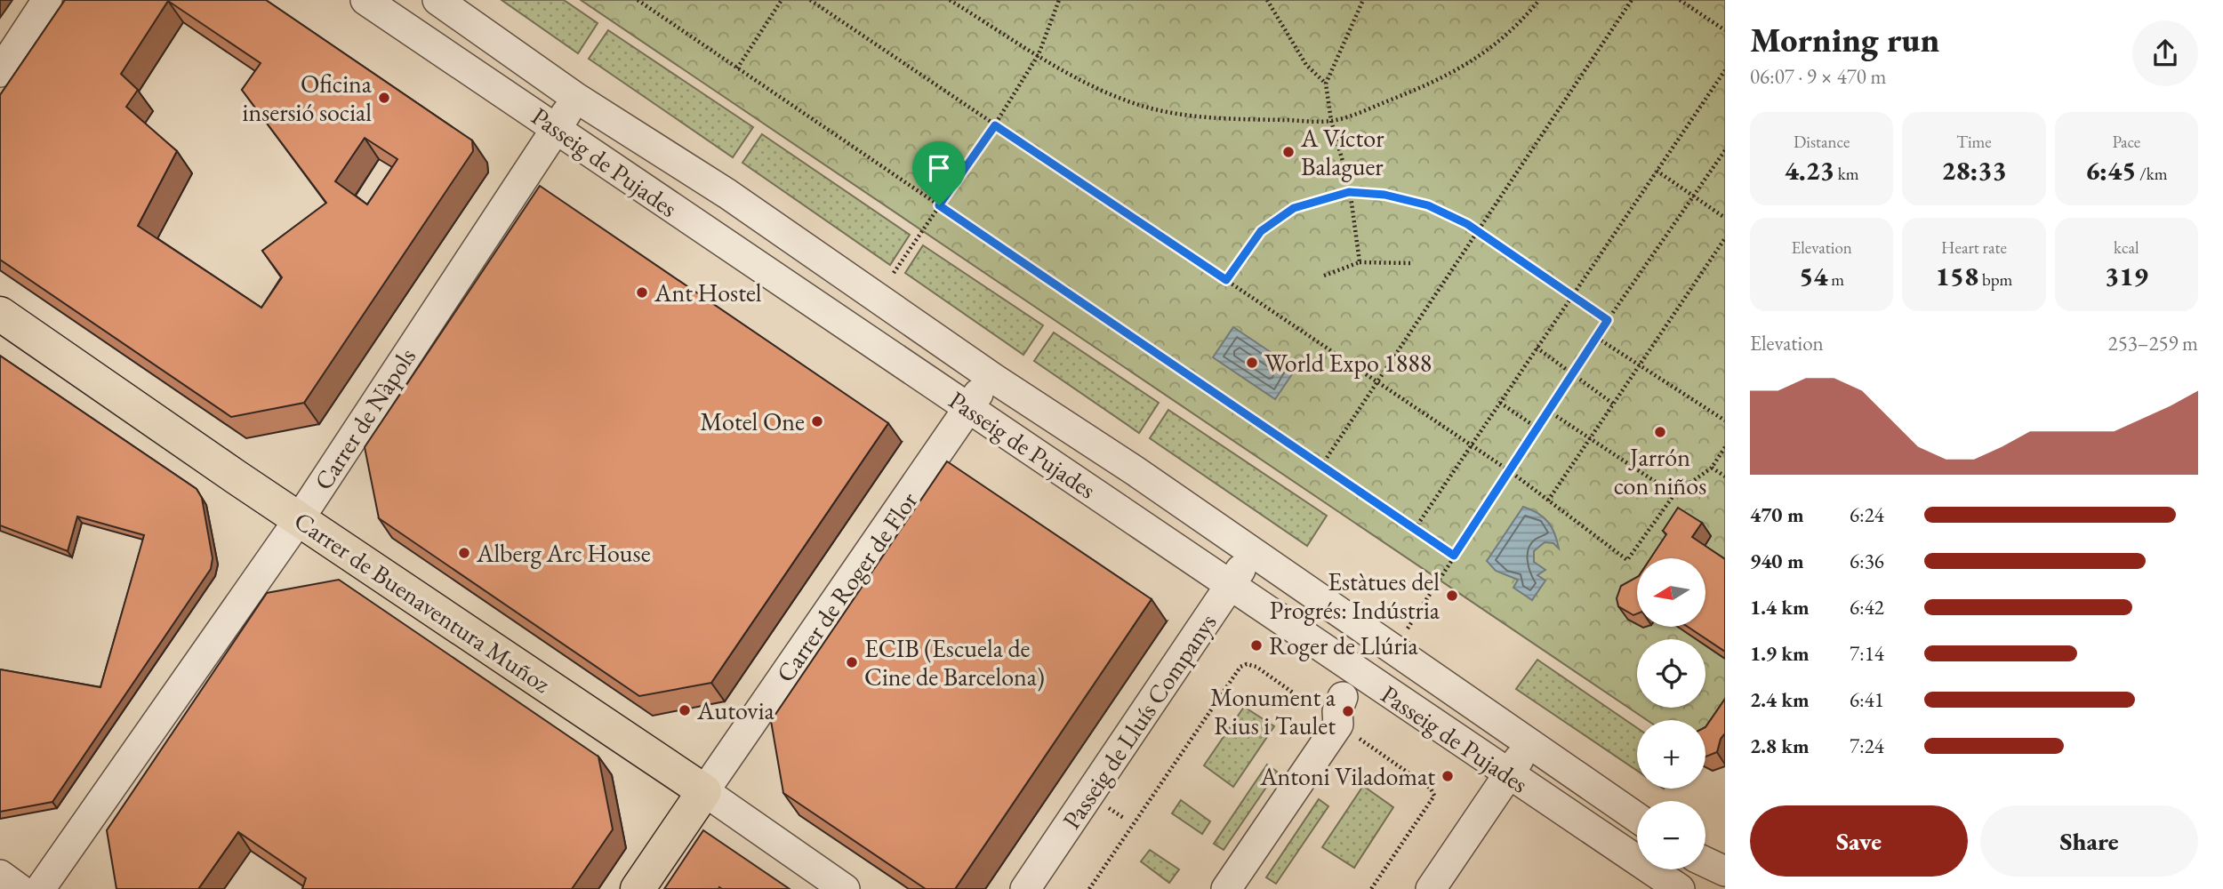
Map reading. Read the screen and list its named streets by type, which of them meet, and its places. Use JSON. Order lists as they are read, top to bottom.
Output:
{
  "streets": {
    "main road": ["Carrer de Roger de Flor", "Carrer de Buenaventura Muñoz"],
    "street": ["Passeig de Pujades", "Carrer de Nàpols", "Passeig de Lluís Companys"]
  },
  "crossings": [
    ["Passeig de Pujades", "Carrer de Nàpols"],
    ["Passeig de Pujades", "Carrer de Roger de Flor"],
    ["Passeig de Pujades", "Passeig de Lluís Companys"],
    ["Carrer de Nàpols", "Carrer de Buenaventura Muñoz"],
    ["Carrer de Roger de Flor", "Carrer de Buenaventura Muñoz"]
  ],
  "places": [
    "Oficina insersió social",
    "A Víctor Balaguer",
    "Ant Hostel",
    "World Expo 1888",
    "Motel One",
    "Jarrón con niños",
    "Alberg Arc House",
    "Estàtues del Progrés: Indústria",
    "Roger de Llúria",
    "ECIB (Escuela de Cine de Barcelona)",
    "Autovia",
    "Monument a Rius i Taulet",
    "Antoni Viladomat"
  ],
  "north": "left",
  "page": {
    "heading": ["Morning run", "06:07 · 9 × 470 m"],
    "stats": [
      ["Distance", "4.23 km"],
      ["Time", "28:33"],
      ["Pace", "6:45 /km"],
      ["Elevation", "54 m"],
      ["Heart rate", "158 bpm"],
      ["kcal", "319"]
    ],
    "chart": ["Elevation", "253–259 m"],
    "list": [
      {
        "name": "470 m",
        "note": "6:24"
      },
      {
        "name": "940 m",
        "note": "6:36"
      },
      {
        "name": "1.4 km",
        "note": "6:42"
      },
      {
        "name": "1.9 km",
        "note": "7:14"
      },
      {
        "name": "2.4 km",
        "note": "6:41"
      },
      {
        "name": "2.8 km",
        "note": "7:24"
      }
    ],
    "map_buttons": ["+", "−"],
    "buttons": ["Save", "Share"]
  }
}
